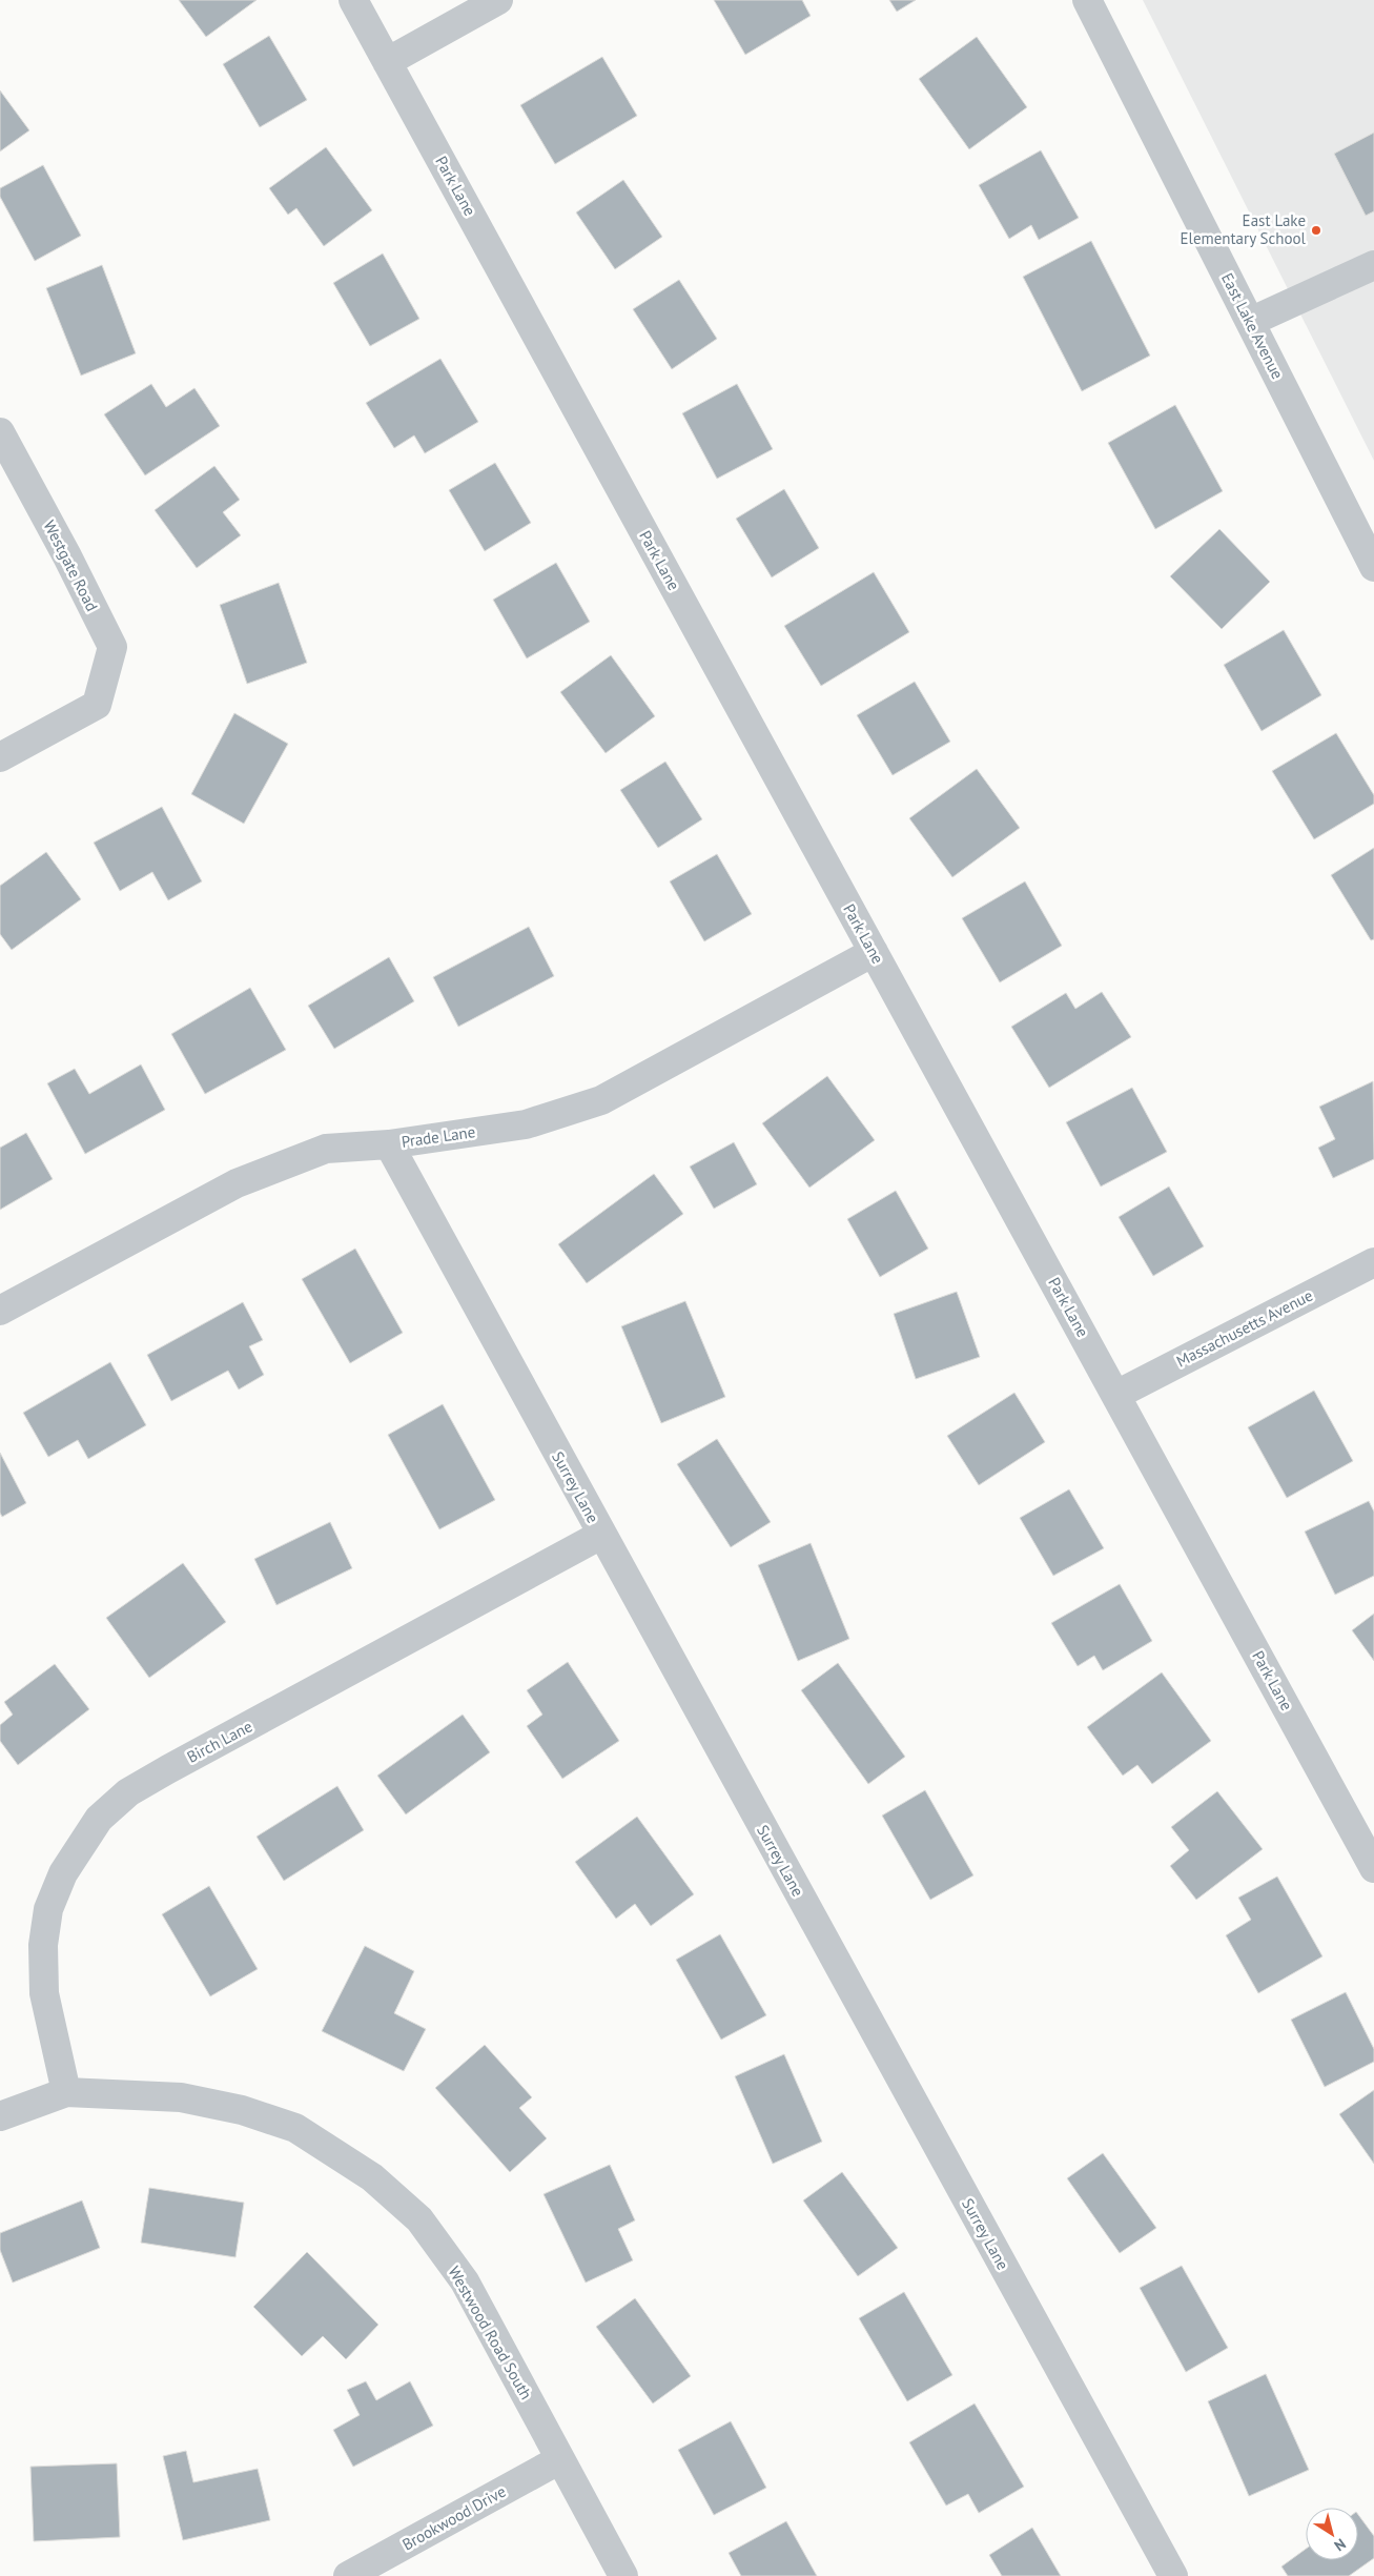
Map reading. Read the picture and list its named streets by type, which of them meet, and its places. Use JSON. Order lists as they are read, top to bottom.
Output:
{
  "streets": {
    "street": [
      "Park Lane",
      "East Lake Avenue",
      "Westgate Road",
      "Prade Lane",
      "Massachusetts Avenue",
      "Surrey Lane",
      "Birch Lane",
      "Westwood Road South",
      "Brookwood Drive"
    ]
  },
  "crossings": [
    ["Park Lane", "Prade Lane"],
    ["Park Lane", "Massachusetts Avenue"],
    ["Prade Lane", "Surrey Lane"],
    ["Surrey Lane", "Birch Lane"],
    ["Birch Lane", "Westwood Road South"],
    ["Westwood Road South", "Brookwood Drive"]
  ],
  "places": ["East Lake Elementary School"],
  "north": "bottom right"
}
